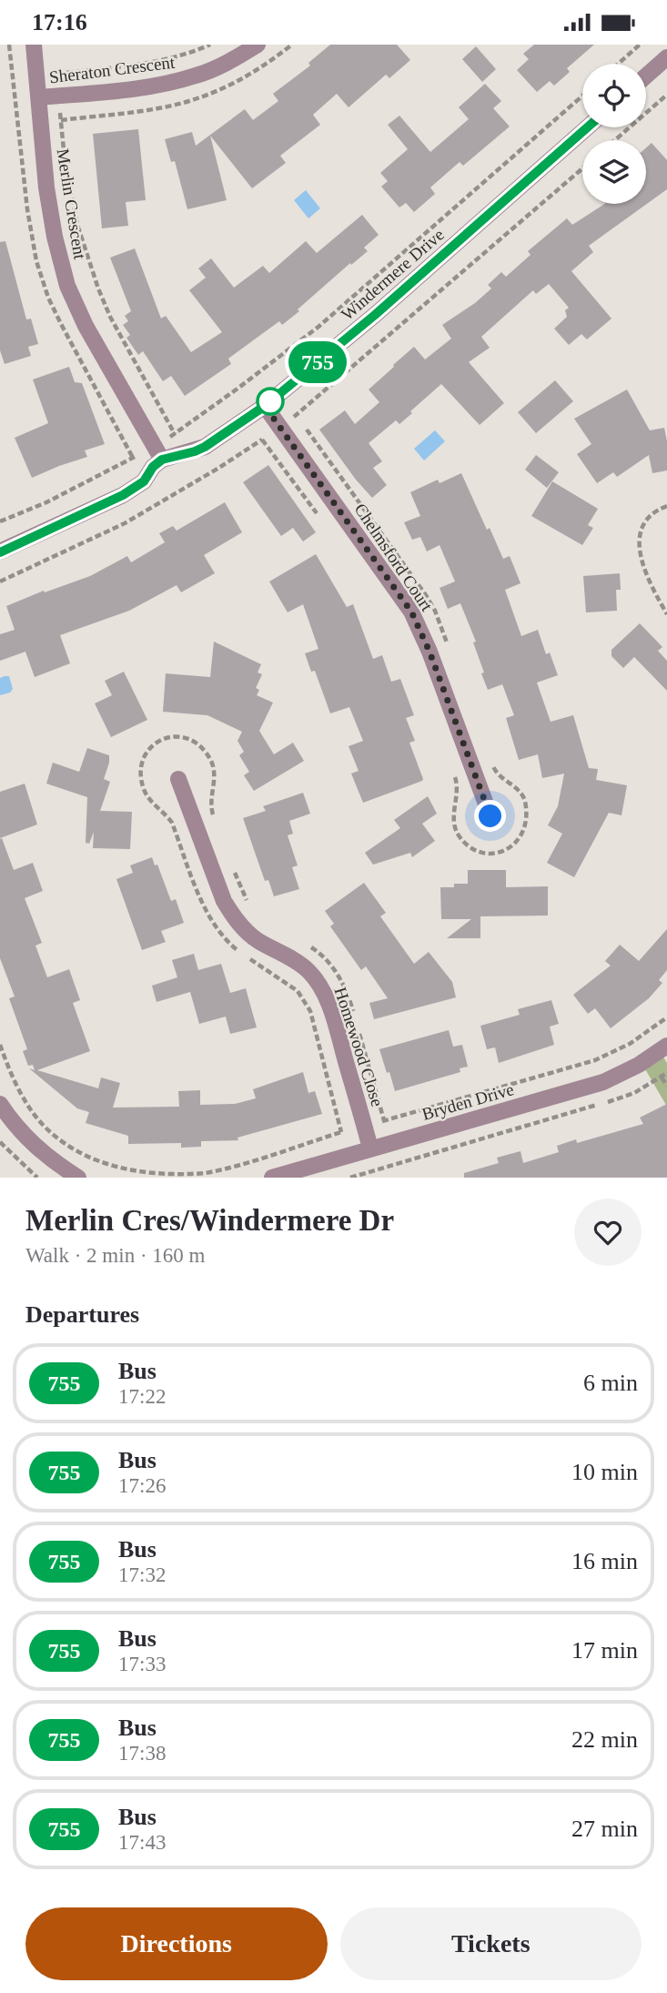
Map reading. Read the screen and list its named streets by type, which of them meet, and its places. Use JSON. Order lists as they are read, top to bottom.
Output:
{
  "streets": {
    "street": [
      "Sheraton Crescent",
      "Merlin Crescent",
      "Windermere Drive",
      "Chelmsford Court",
      "Homewood Close",
      "Bryden Drive"
    ]
  },
  "crossings": [
    ["Sheraton Crescent", "Merlin Crescent"],
    ["Merlin Crescent", "Windermere Drive"],
    ["Windermere Drive", "Chelmsford Court"],
    ["Homewood Close", "Bryden Drive"]
  ],
  "lines": ["bus line 755"],
  "page": {
    "status": "17:16",
    "on_map": "755",
    "heading": [
      ["Merlin Cres/Windermere Dr", "Walk · 2 min · 160 m"],
      "Departures"
    ],
    "list": [
      {
        "mark": "755",
        "name": "Bus",
        "note": "17:22",
        "value": "6 min"
      },
      {
        "mark": "755",
        "name": "Bus",
        "note": "17:26",
        "value": "10 min"
      },
      {
        "mark": "755",
        "name": "Bus",
        "note": "17:32",
        "value": "16 min"
      },
      {
        "mark": "755",
        "name": "Bus",
        "note": "17:33",
        "value": "17 min"
      },
      {
        "mark": "755",
        "name": "Bus",
        "note": "17:38",
        "value": "22 min"
      },
      {
        "mark": "755",
        "name": "Bus",
        "note": "17:43",
        "value": "27 min"
      }
    ],
    "buttons": ["Directions", "Tickets"]
  }
}
